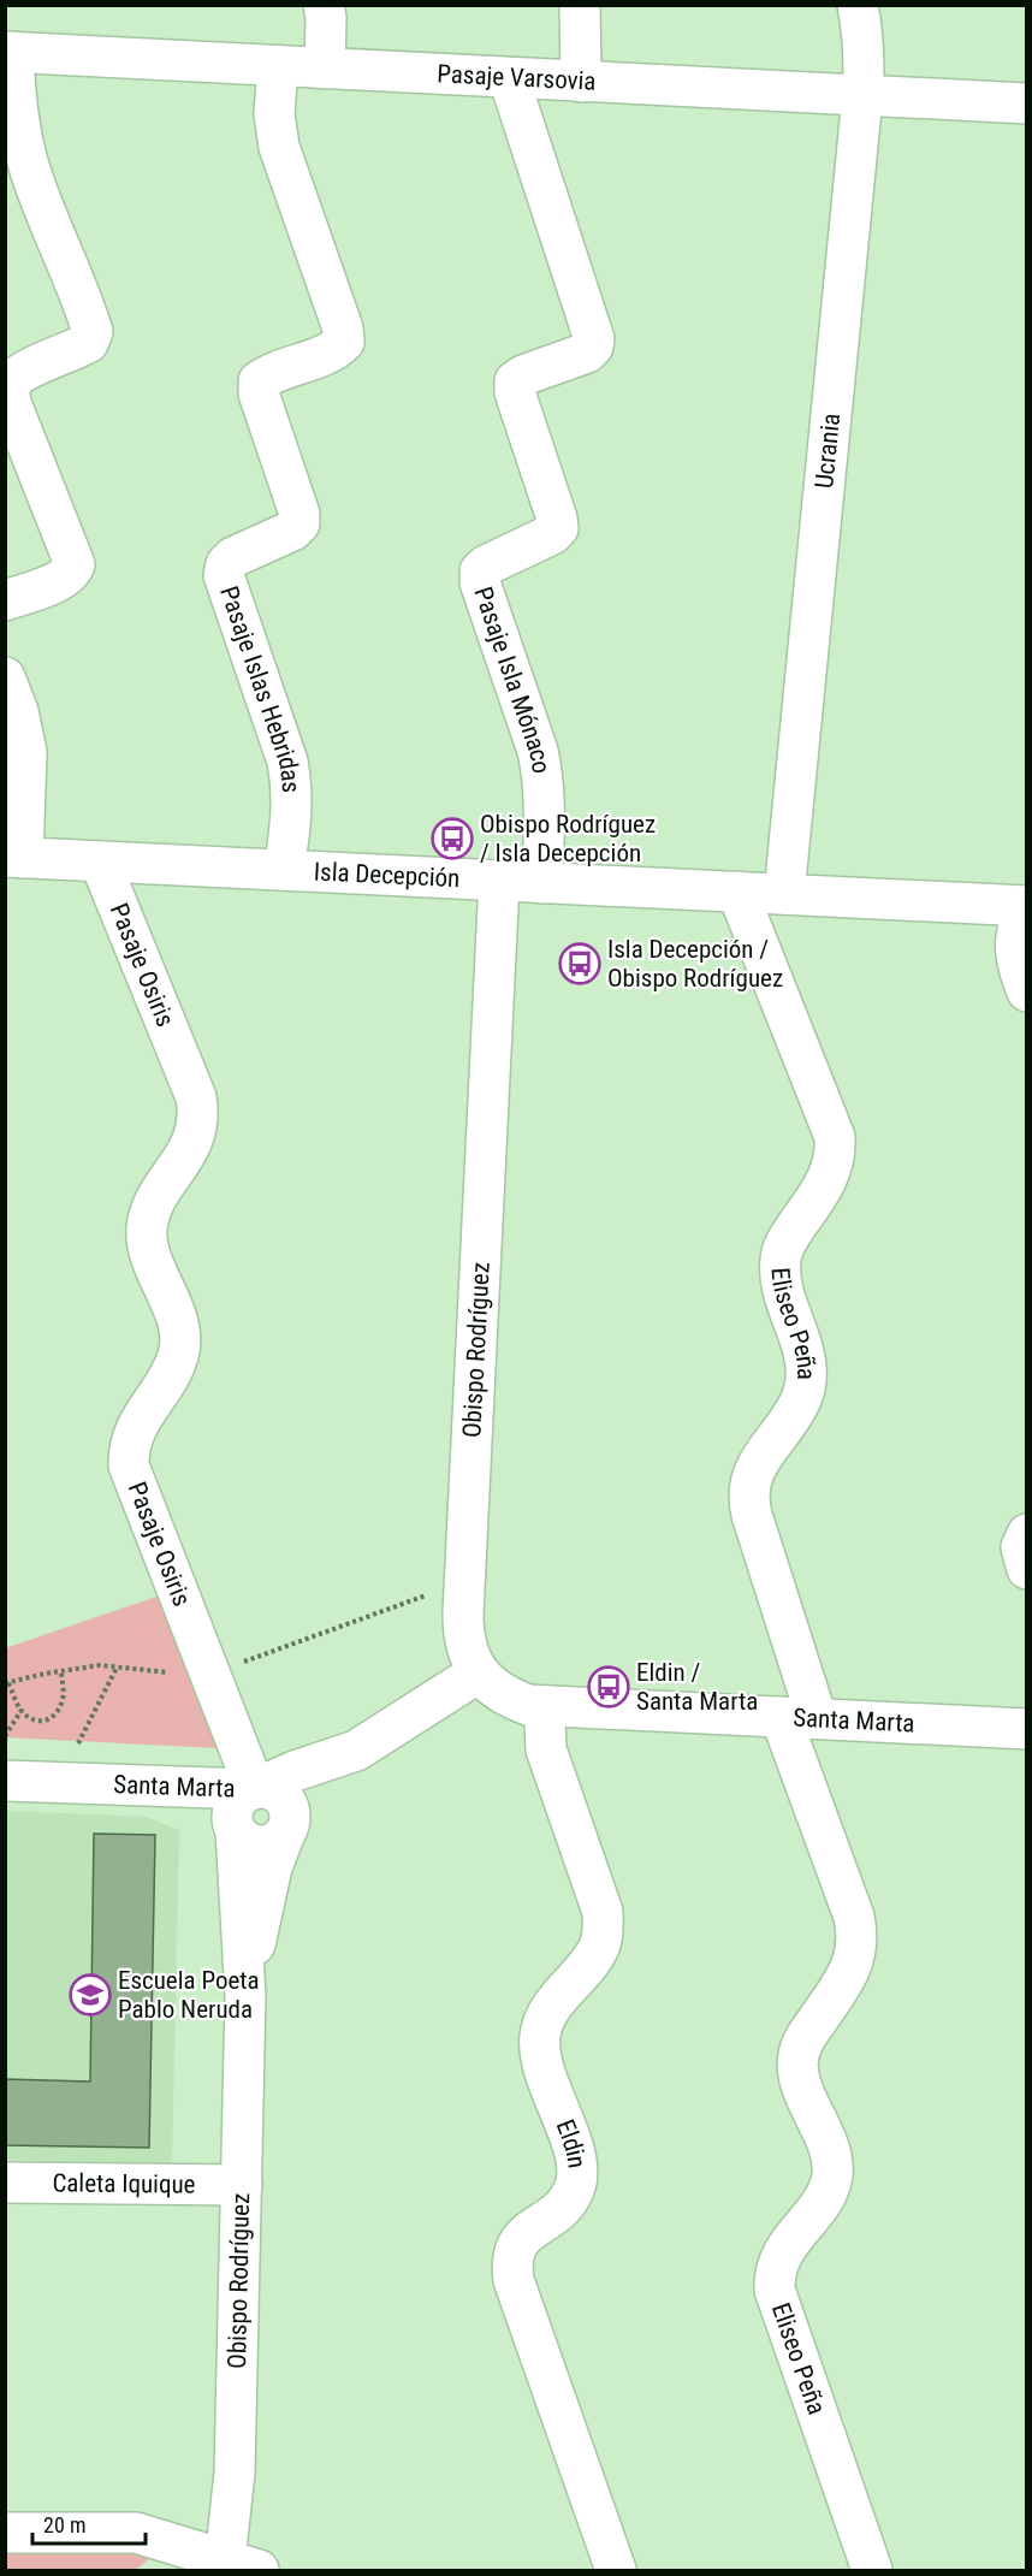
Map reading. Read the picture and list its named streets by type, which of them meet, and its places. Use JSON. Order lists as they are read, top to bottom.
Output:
{
  "streets": {
    "street": [
      "Pasaje Varsovia",
      "Ucrania",
      "Pasaje Isla Mónaco",
      "Pasaje Islas Hebridas",
      "Isla Decepción",
      "Pasaje Osiris",
      "Eliseo Peña",
      "Obispo Rodríguez",
      "Santa Marta",
      "Eldin",
      "Caleta Iquique"
    ]
  },
  "crossings": [
    ["Pasaje Varsovia", "Ucrania"],
    ["Pasaje Varsovia", "Pasaje Isla Mónaco"],
    ["Pasaje Varsovia", "Pasaje Islas Hebridas"],
    ["Ucrania", "Isla Decepción"],
    ["Pasaje Isla Mónaco", "Isla Decepción"],
    ["Pasaje Islas Hebridas", "Isla Decepción"],
    ["Isla Decepción", "Pasaje Osiris"],
    ["Isla Decepción", "Eliseo Peña"],
    ["Isla Decepción", "Obispo Rodríguez"],
    ["Pasaje Osiris", "Obispo Rodríguez"],
    ["Pasaje Osiris", "Santa Marta"],
    ["Eliseo Peña", "Santa Marta"],
    ["Obispo Rodríguez", "Santa Marta"],
    ["Obispo Rodríguez", "Caleta Iquique"],
    ["Santa Marta", "Eldin"]
  ],
  "places": {
    "bus stop": ["Obispo Rodríguez / Isla Decepción", "Isla Decepción / Obispo Rodríguez", "Eldin / Santa Marta"],
    "school or university": ["Escuela Poeta Pablo Neruda"]
  },
  "scale_bar": "20 m"
}
